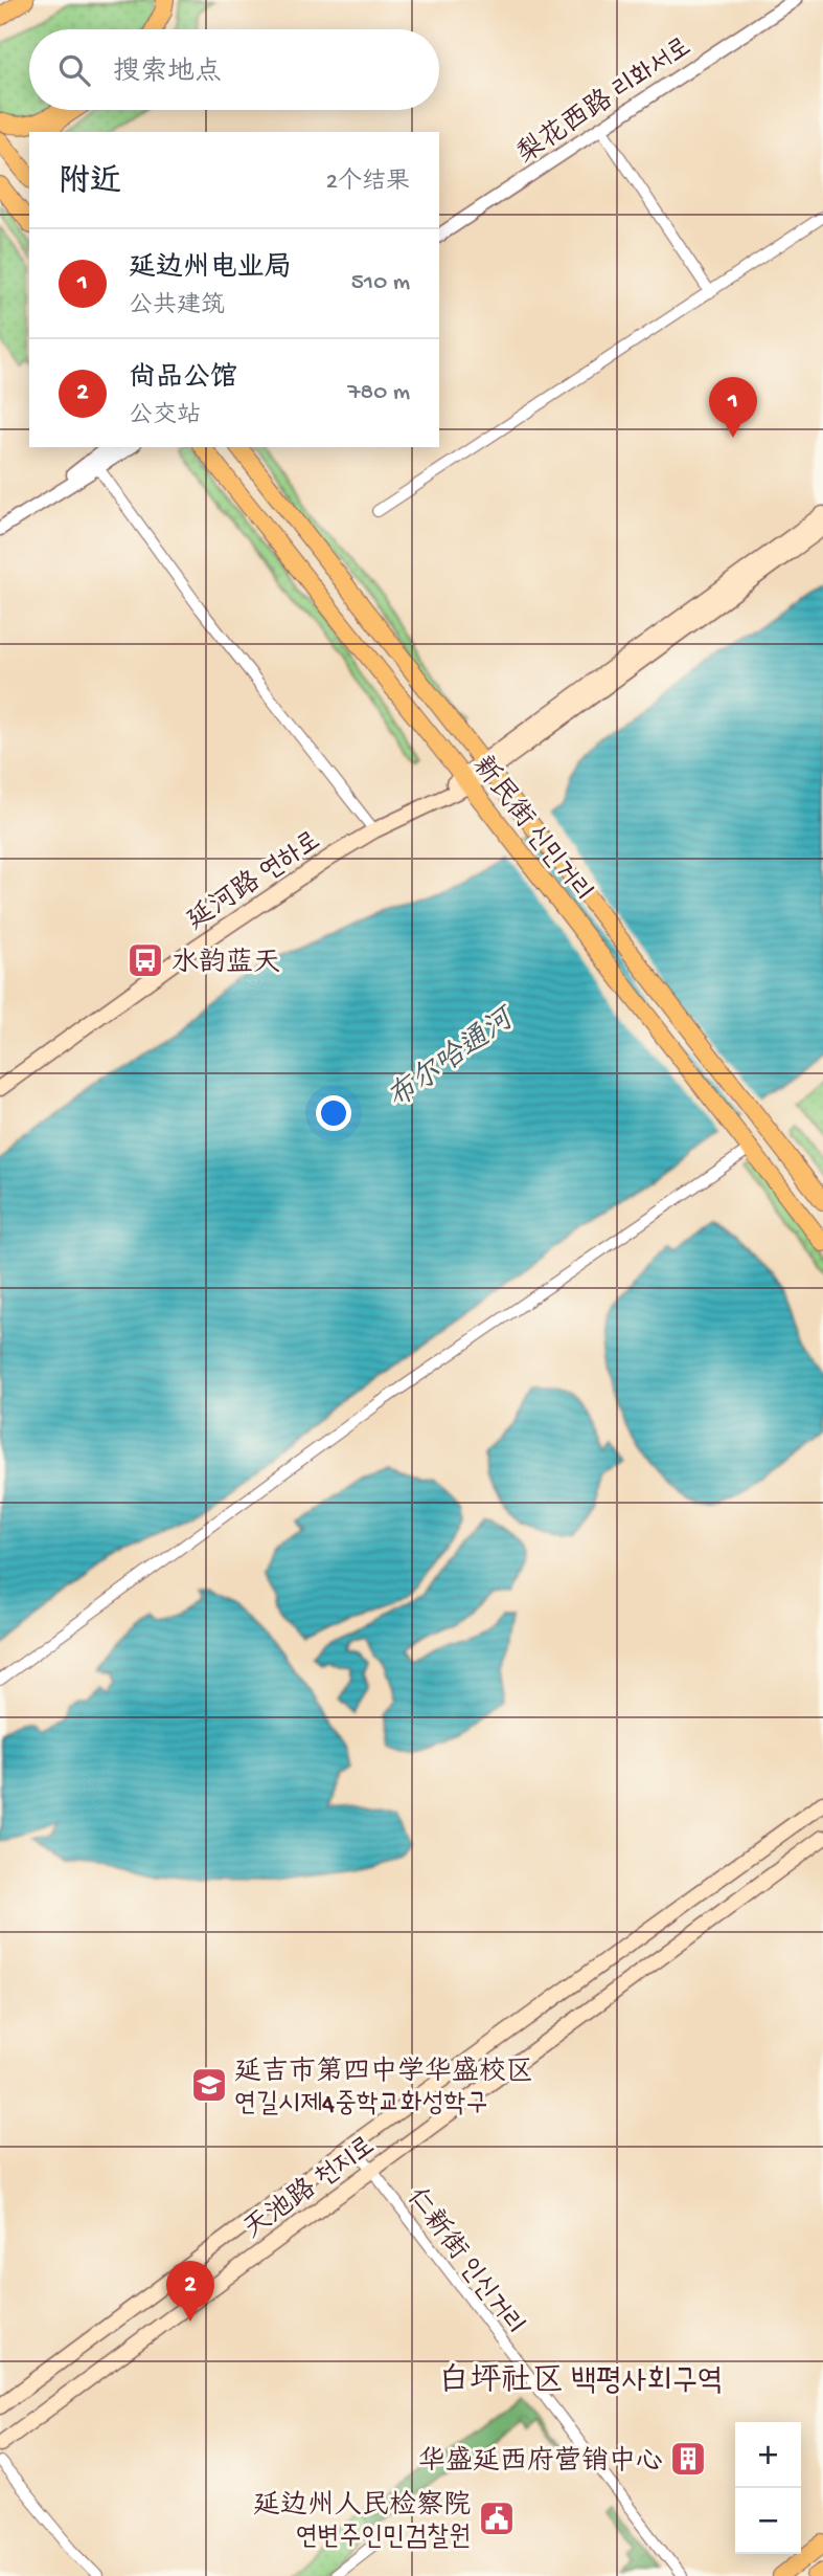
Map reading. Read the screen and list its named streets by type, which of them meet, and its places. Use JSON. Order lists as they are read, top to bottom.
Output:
{
  "streets": {
    "main road": ["新民街 신민거리", "延河路 연하로", "天池路 천지로"],
    "street": ["梨花西路 리화서로", "仁新街 인신거리"]
  },
  "crossings": [
    ["新民街 신민거리", "延河路 연하로"],
    ["天池路 천지로", "仁新街 인신거리"]
  ],
  "districts": ["白坪社区 백평사회구역"],
  "water": ["布尔哈通河"],
  "places": {
    "bus stop": ["水韵蓝天"],
    "school or university": ["延吉市第四中学华盛校区 연길시제4중학교화성학구"],
    "building": ["华盛延西府营销中心"],
    "public building": ["延边州人民检察院 연변주인민검찰원"]
  },
  "page": {
    "search": "搜索地点",
    "heading": ["附近", "2个结果"],
    "list": [
      {
        "mark": "1",
        "name": "延边州电业局",
        "note": "公共建筑",
        "value": "510 m"
      },
      {
        "mark": "2",
        "name": "尚品公馆",
        "note": "公交站",
        "value": "780 m"
      }
    ],
    "pins": ["1", "2"],
    "map_buttons": ["+", "−"]
  }
}
